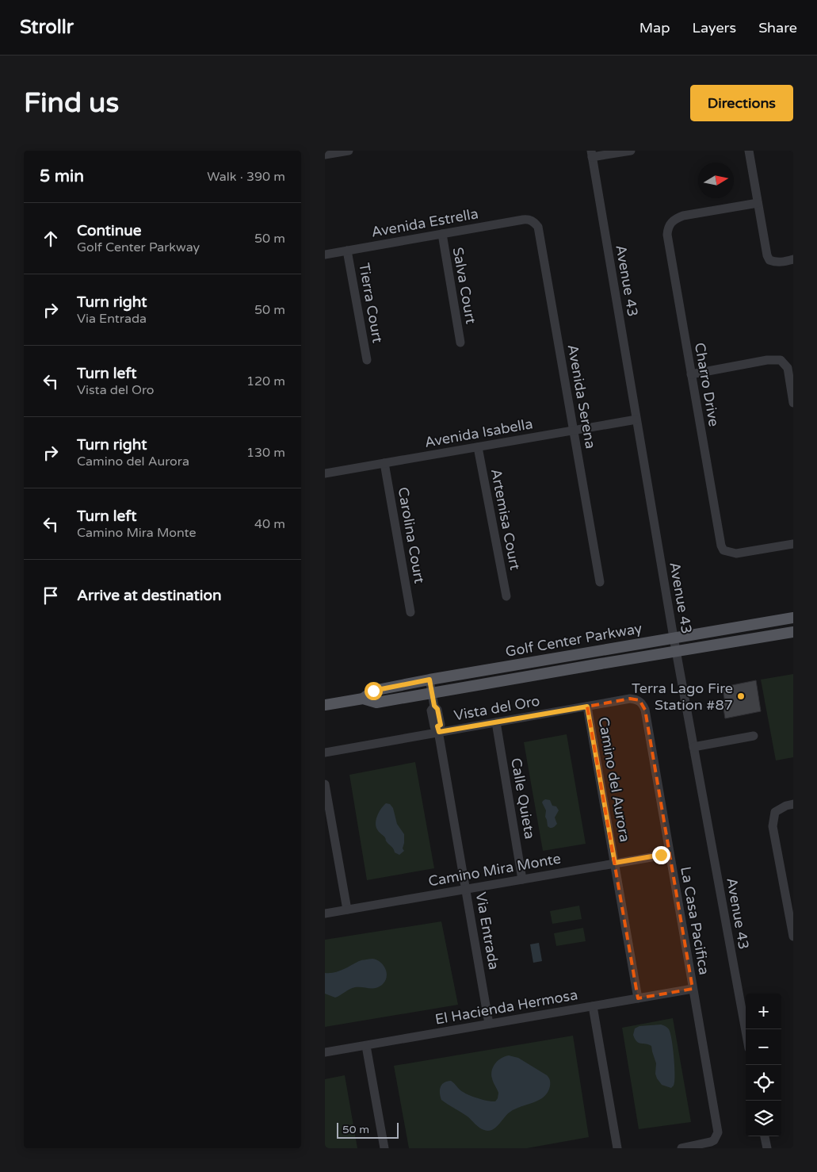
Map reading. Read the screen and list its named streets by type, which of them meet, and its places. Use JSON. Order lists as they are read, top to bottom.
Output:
{
  "streets": {
    "main road": ["Golf Center Parkway"],
    "street": [
      "Avenida Estrella",
      "Avenue 43",
      "Salva Court",
      "Tierra Court",
      "Charro Drive",
      "Avenida Serena",
      "Avenida Isabella",
      "Artemisa Court",
      "Carolina Court",
      "Vista del Oro",
      "Camino del Aurora",
      "Calle Quieta",
      "Camino Mira Monte",
      "La Casa Pacifica",
      "Via Entrada",
      "El Hacienda Hermosa"
    ]
  },
  "crossings": [
    ["Avenida Estrella", "Salva Court"],
    ["Avenida Estrella", "Tierra Court"],
    ["Avenida Estrella", "Avenida Serena"],
    ["Avenue 43", "Avenida Isabella"],
    ["Avenue 43", "Golf Center Parkway"],
    ["Avenida Serena", "Avenida Isabella"],
    ["Avenida Isabella", "Artemisa Court"],
    ["Avenida Isabella", "Carolina Court"],
    ["Golf Center Parkway", "Via Entrada"],
    ["Vista del Oro", "Camino del Aurora"],
    ["Vista del Oro", "Calle Quieta"],
    ["Vista del Oro", "La Casa Pacifica"],
    ["Vista del Oro", "Via Entrada"],
    ["Camino del Aurora", "Camino Mira Monte"],
    ["Camino del Aurora", "El Hacienda Hermosa"],
    ["Calle Quieta", "Camino Mira Monte"],
    ["Camino Mira Monte", "La Casa Pacifica"],
    ["Camino Mira Monte", "Via Entrada"],
    ["La Casa Pacifica", "El Hacienda Hermosa"],
    ["Via Entrada", "El Hacienda Hermosa"]
  ],
  "places": ["Terra Lago Fire Station #87"],
  "scale_bar": "50 m",
  "north": "right",
  "page": {
    "header": "Strollr",
    "nav": ["Map", "Layers", "Share"],
    "buttons": "Directions",
    "title": "Find us",
    "heading": ["5 min", "Walk · 390 m"],
    "list": [
      ["Continue", "Golf Center Parkway", "50 m"],
      ["Turn right", "Via Entrada", "50 m"],
      ["Turn left", "Vista del Oro", "120 m"],
      ["Turn right", "Camino del Aurora", "130 m"],
      ["Turn left", "Camino Mira Monte", "40 m"],
      "Arrive at destination"
    ],
    "map_buttons": ["+", "−"],
    "scale": "50 m"
  }
}
